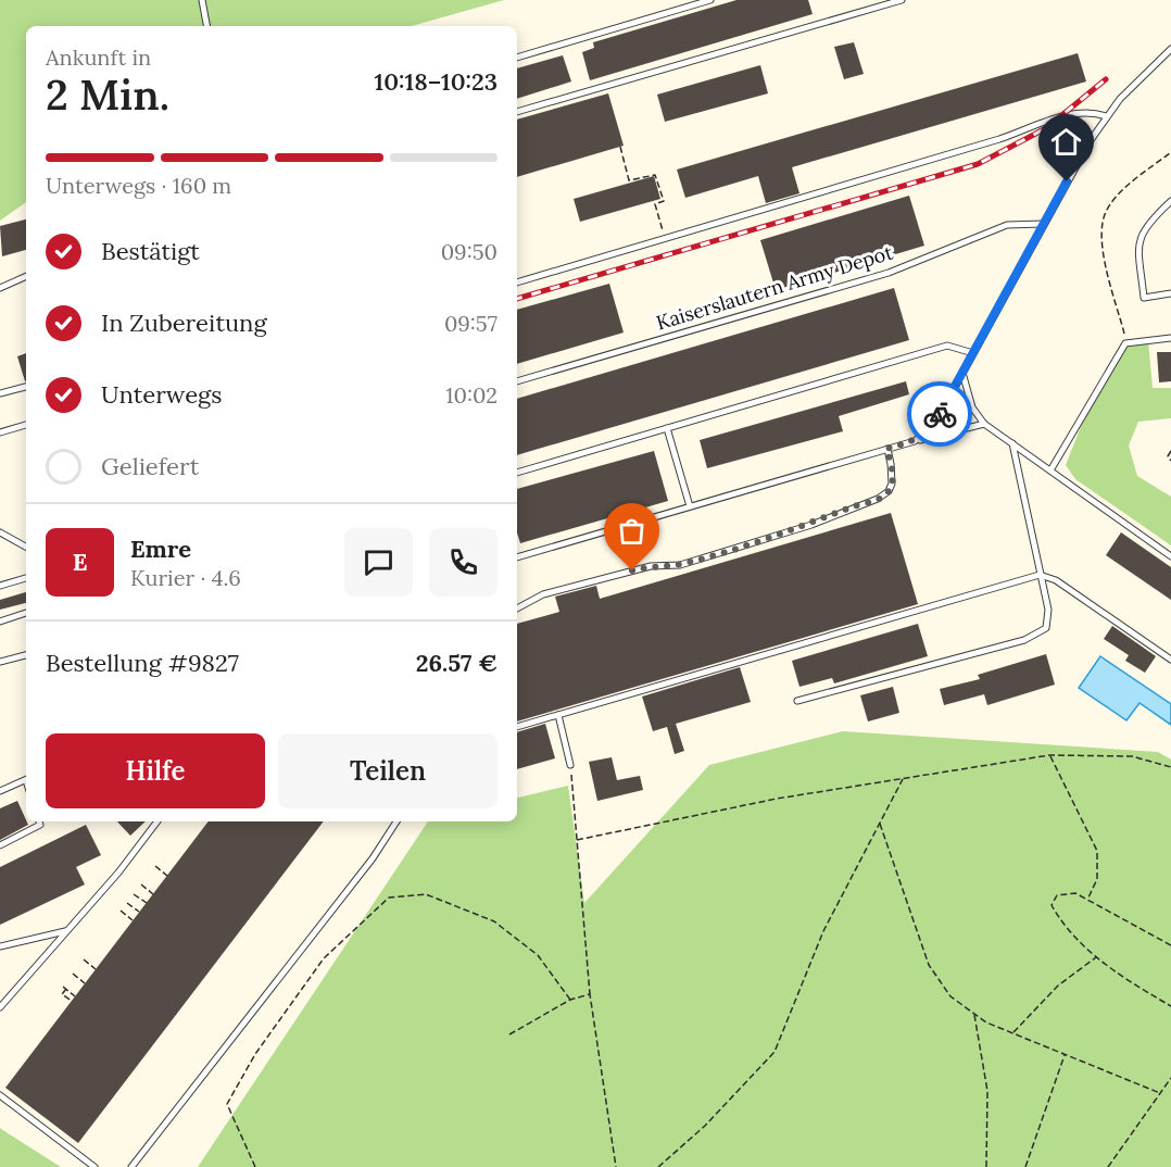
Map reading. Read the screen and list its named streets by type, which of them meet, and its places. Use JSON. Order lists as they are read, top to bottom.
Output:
{
  "streets": {
    "lane": ["Kaiserslautern Army Depot"]
  },
  "page": {
    "heading": ["2 Min.", "Ankunft in", "10:18–10:23"],
    "panel": [
      "Emre",
      "Kurier · 4.6",
      "Bestellung #9827",
      "26.57 €"
    ],
    "bar": "Unterwegs · 160 m",
    "list": [
      ["Bestätigt", "09:50"],
      ["In Zubereitung", "09:57"],
      ["Unterwegs", "10:02"],
      "Geliefert"
    ],
    "round": "E",
    "buttons": ["Hilfe", "Teilen"]
  }
}
